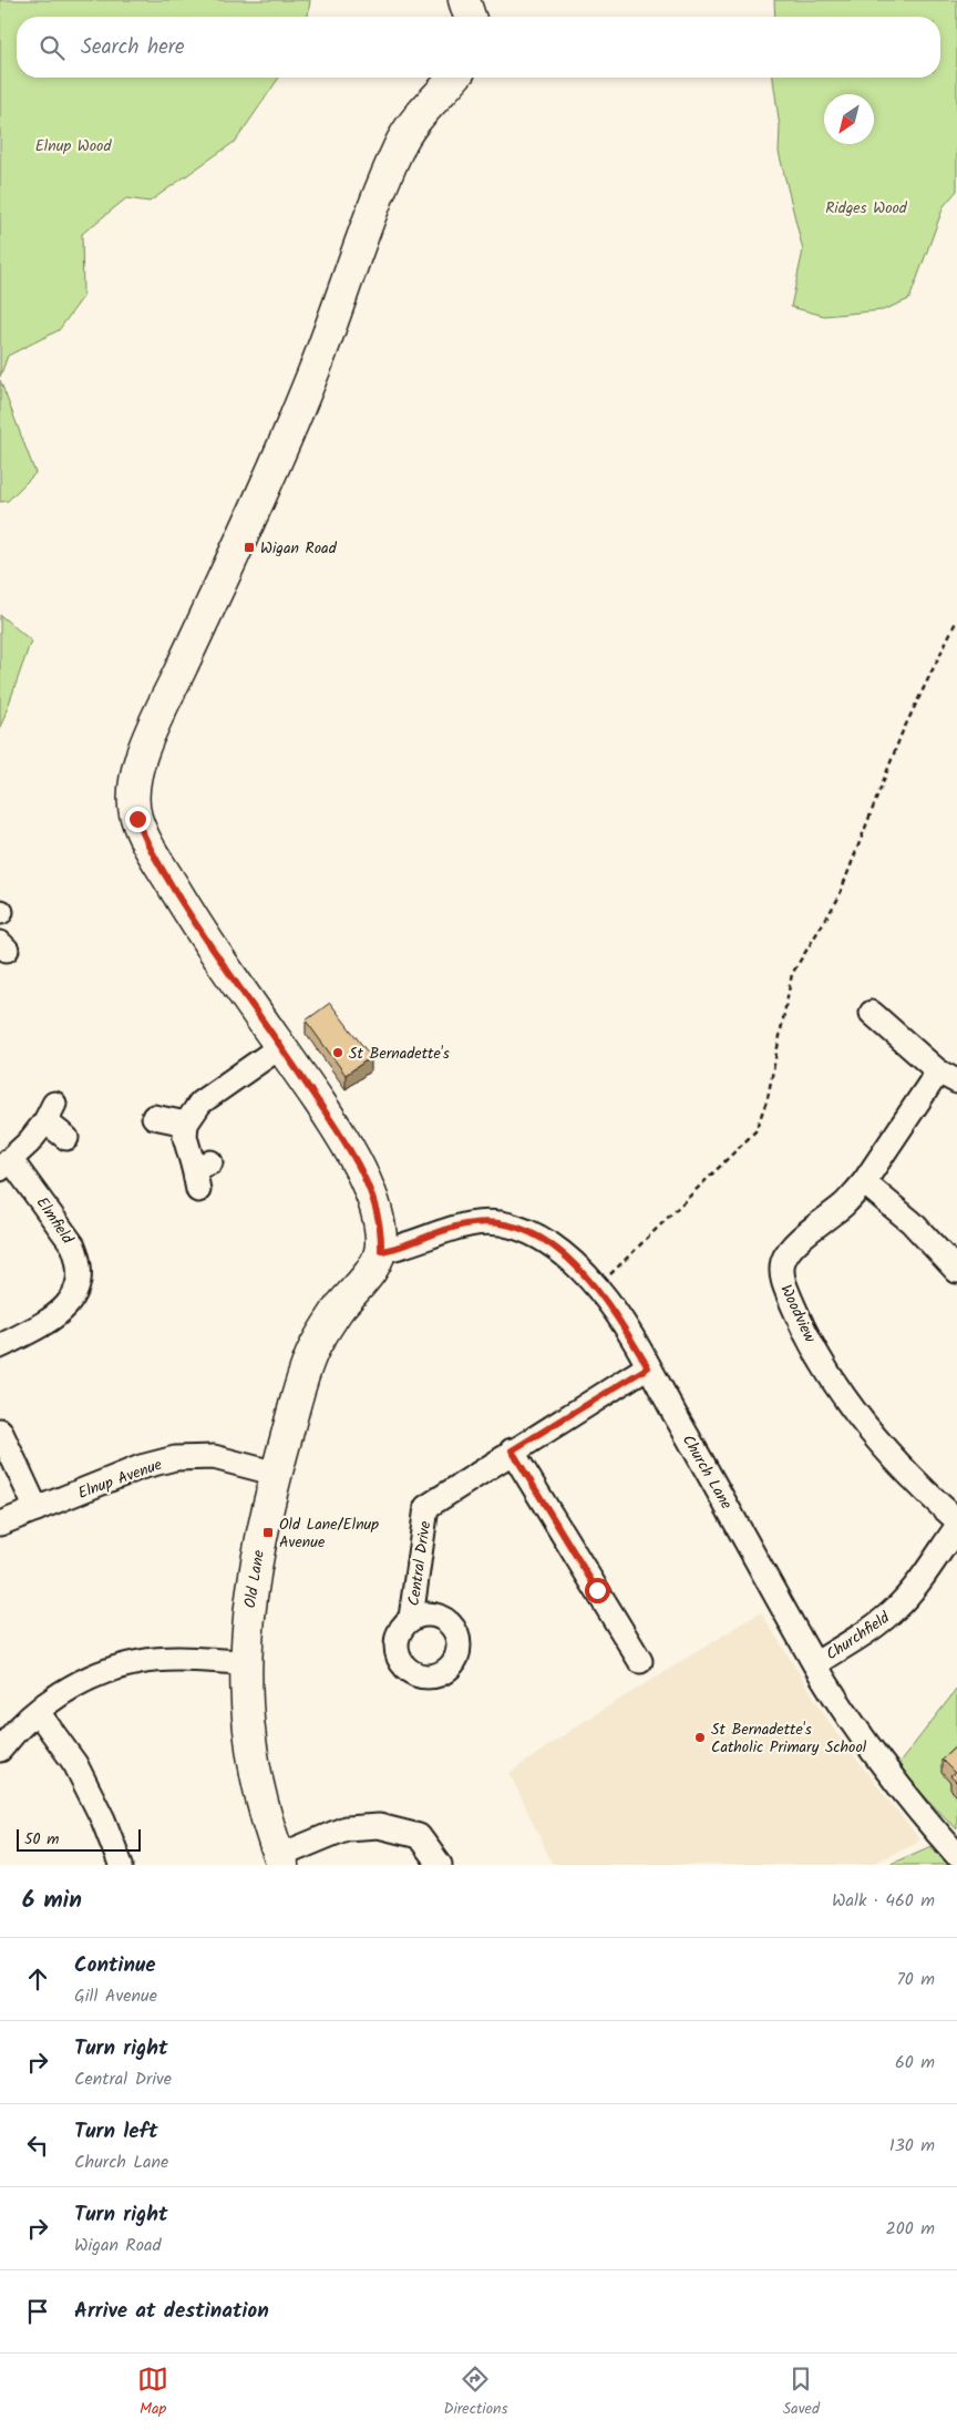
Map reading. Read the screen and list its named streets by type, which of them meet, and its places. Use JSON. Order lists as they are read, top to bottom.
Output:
{
  "streets": {
    "main road": ["Old Lane"],
    "street": [
      "Elmfield",
      "Woodview",
      "Church Lane",
      "Elnup Avenue",
      "Central Drive",
      "Churchfield"
    ]
  },
  "crossings": [
    ["Church Lane", "Central Drive"],
    ["Church Lane", "Old Lane"],
    ["Church Lane", "Churchfield"],
    ["Elnup Avenue", "Old Lane"]
  ],
  "parks": ["Elnup Wood", "Ridges Wood"],
  "places": {
    "transit": ["Wigan Road", "Old Lane/Elnup Avenue"],
    "other": ["St Bernadette's", "St Bernadette's Catholic Primary School"]
  },
  "scale_bar": "50 m",
  "north": "bottom left",
  "page": {
    "search": "Search here",
    "scale": "50 m",
    "heading": ["6 min", "Walk · 460 m"],
    "list": [
      ["Continue", "Gill Avenue", "70 m"],
      ["Turn right", "Central Drive", "60 m"],
      ["Turn left", "Church Lane", "130 m"],
      ["Turn right", "Wigan Road", "200 m"],
      "Arrive at destination"
    ],
    "nav": ["Map", "Directions", "Saved"]
  }
}
